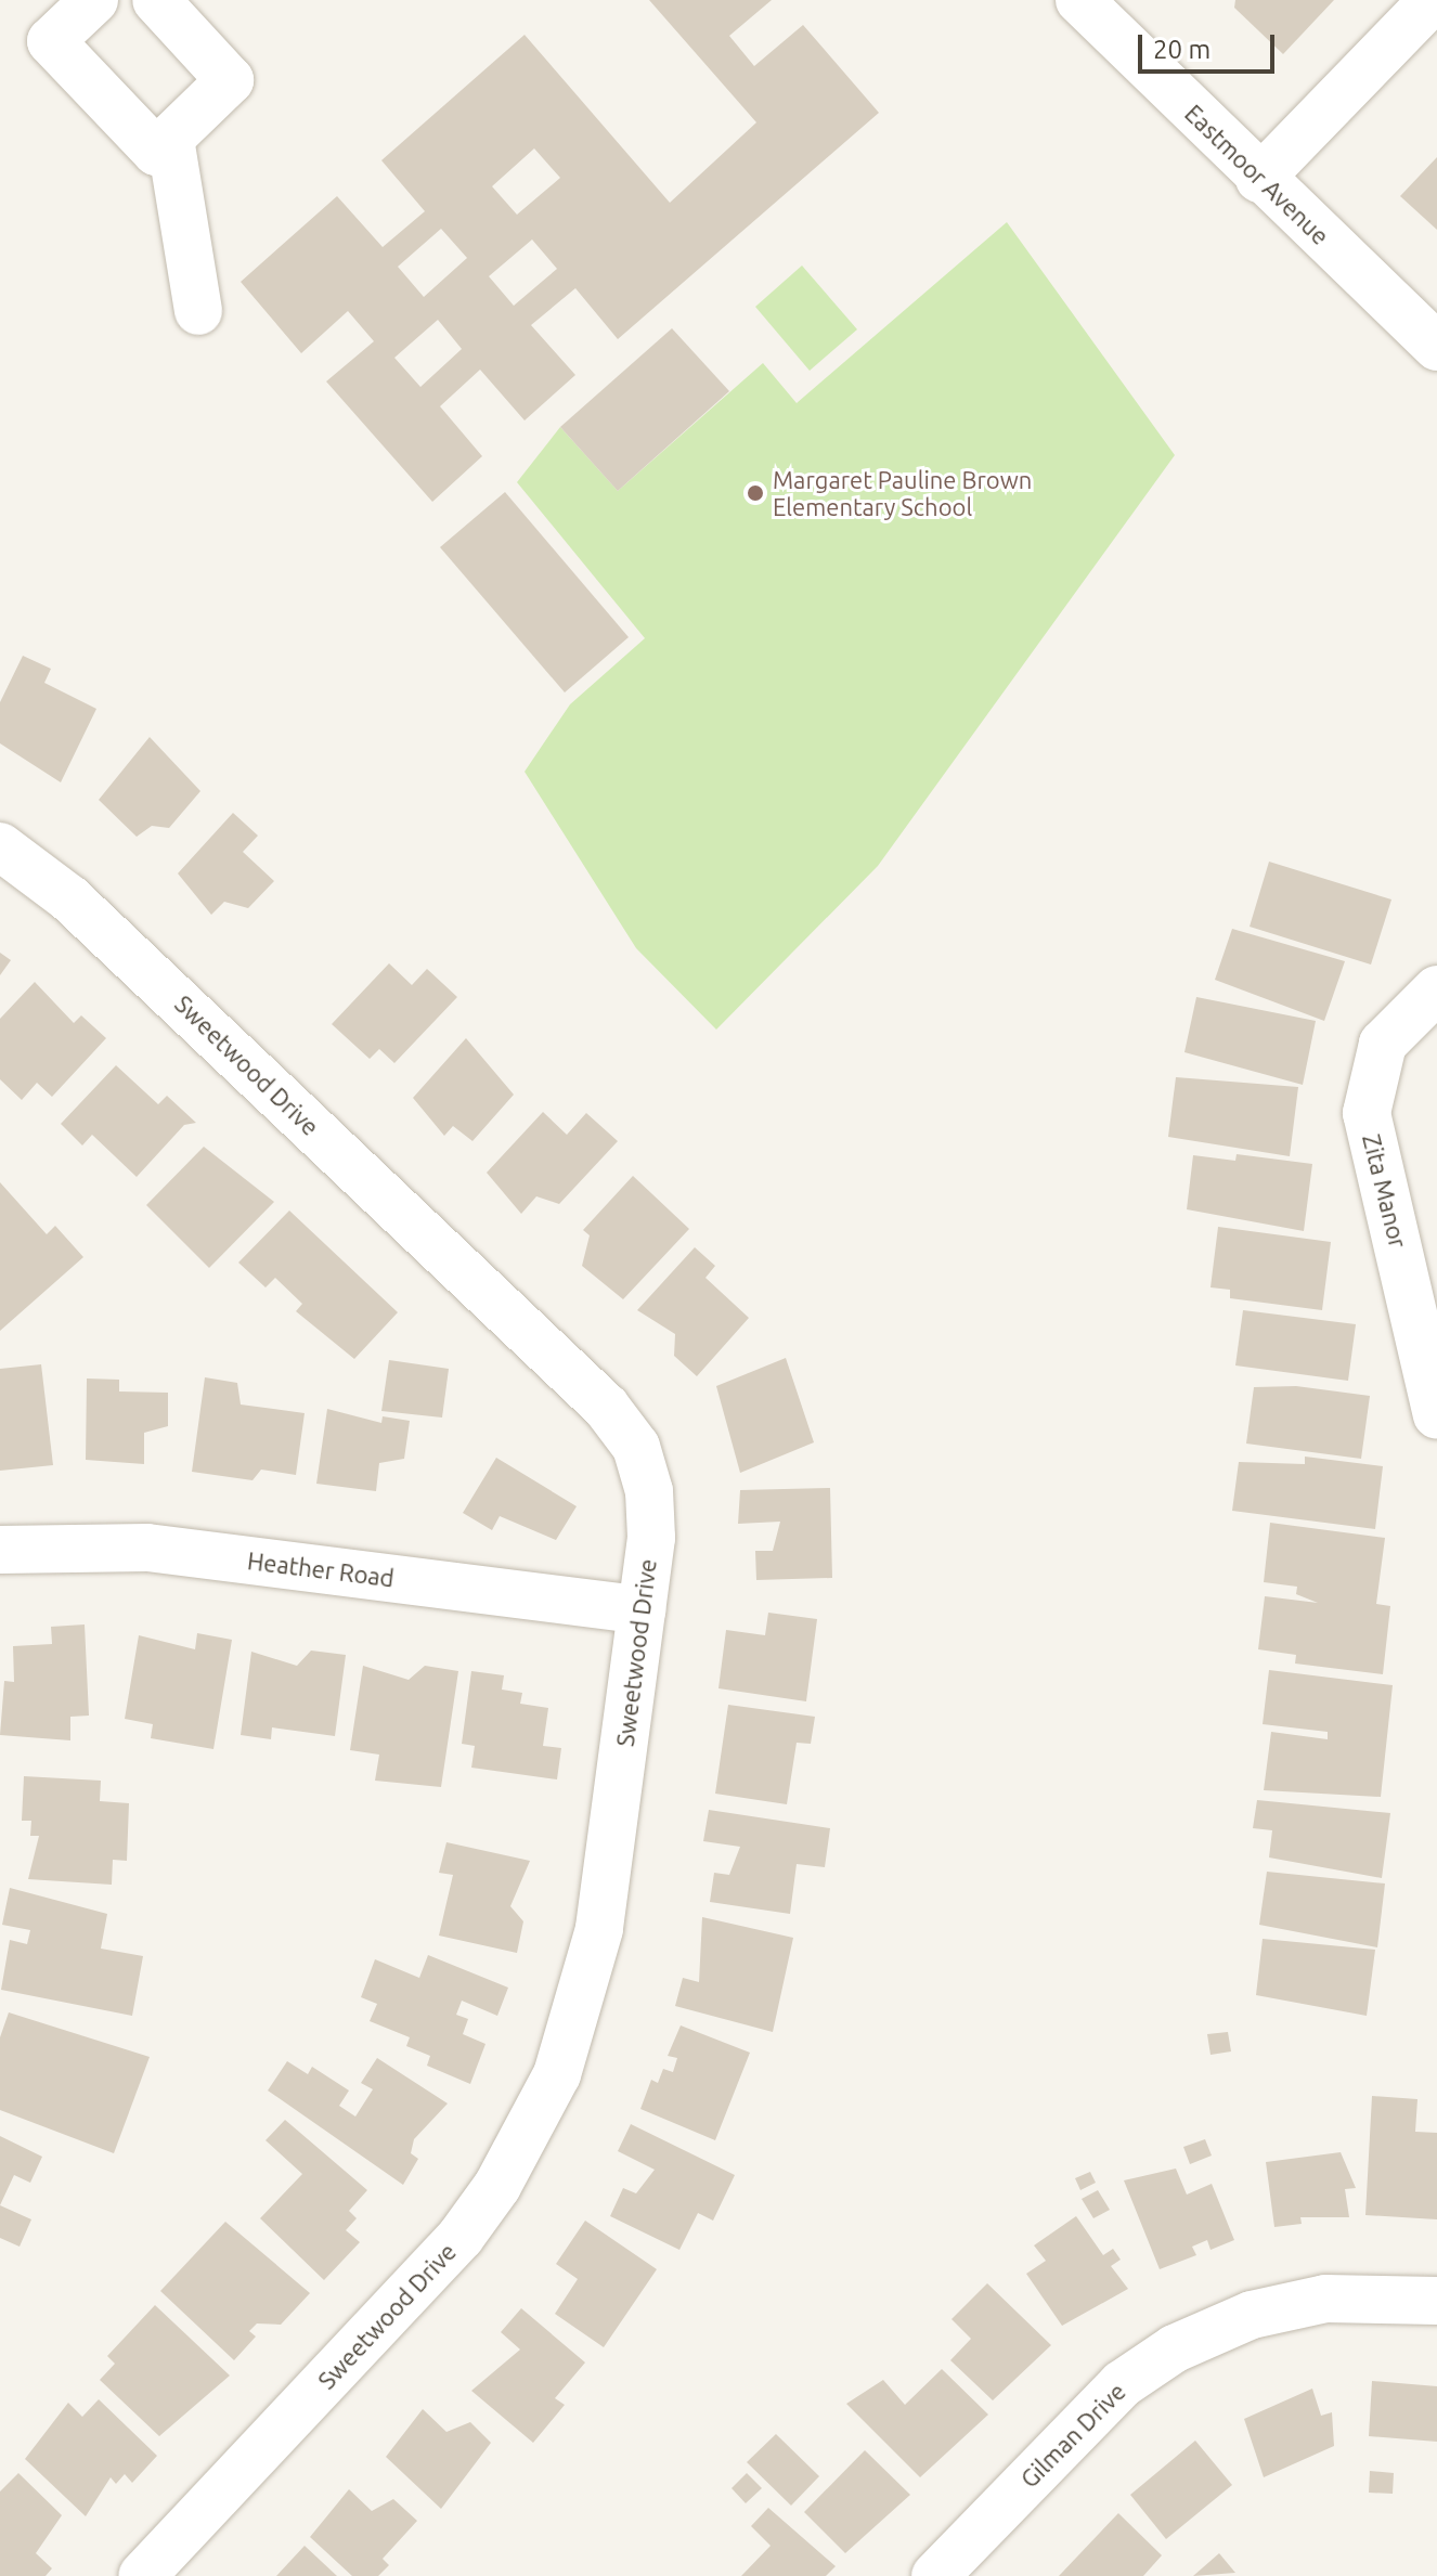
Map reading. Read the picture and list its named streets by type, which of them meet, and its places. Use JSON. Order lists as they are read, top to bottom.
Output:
{
  "streets": {
    "street": [
      "Eastmoor Avenue",
      "Sweetwood Drive",
      "Zita Manor",
      "Heather Road",
      "Gilman Drive"
    ]
  },
  "crossings": [
    ["Sweetwood Drive", "Heather Road"]
  ],
  "places": ["Margaret Pauline Brown Elementary School"],
  "scale_bar": "20 m"
}
